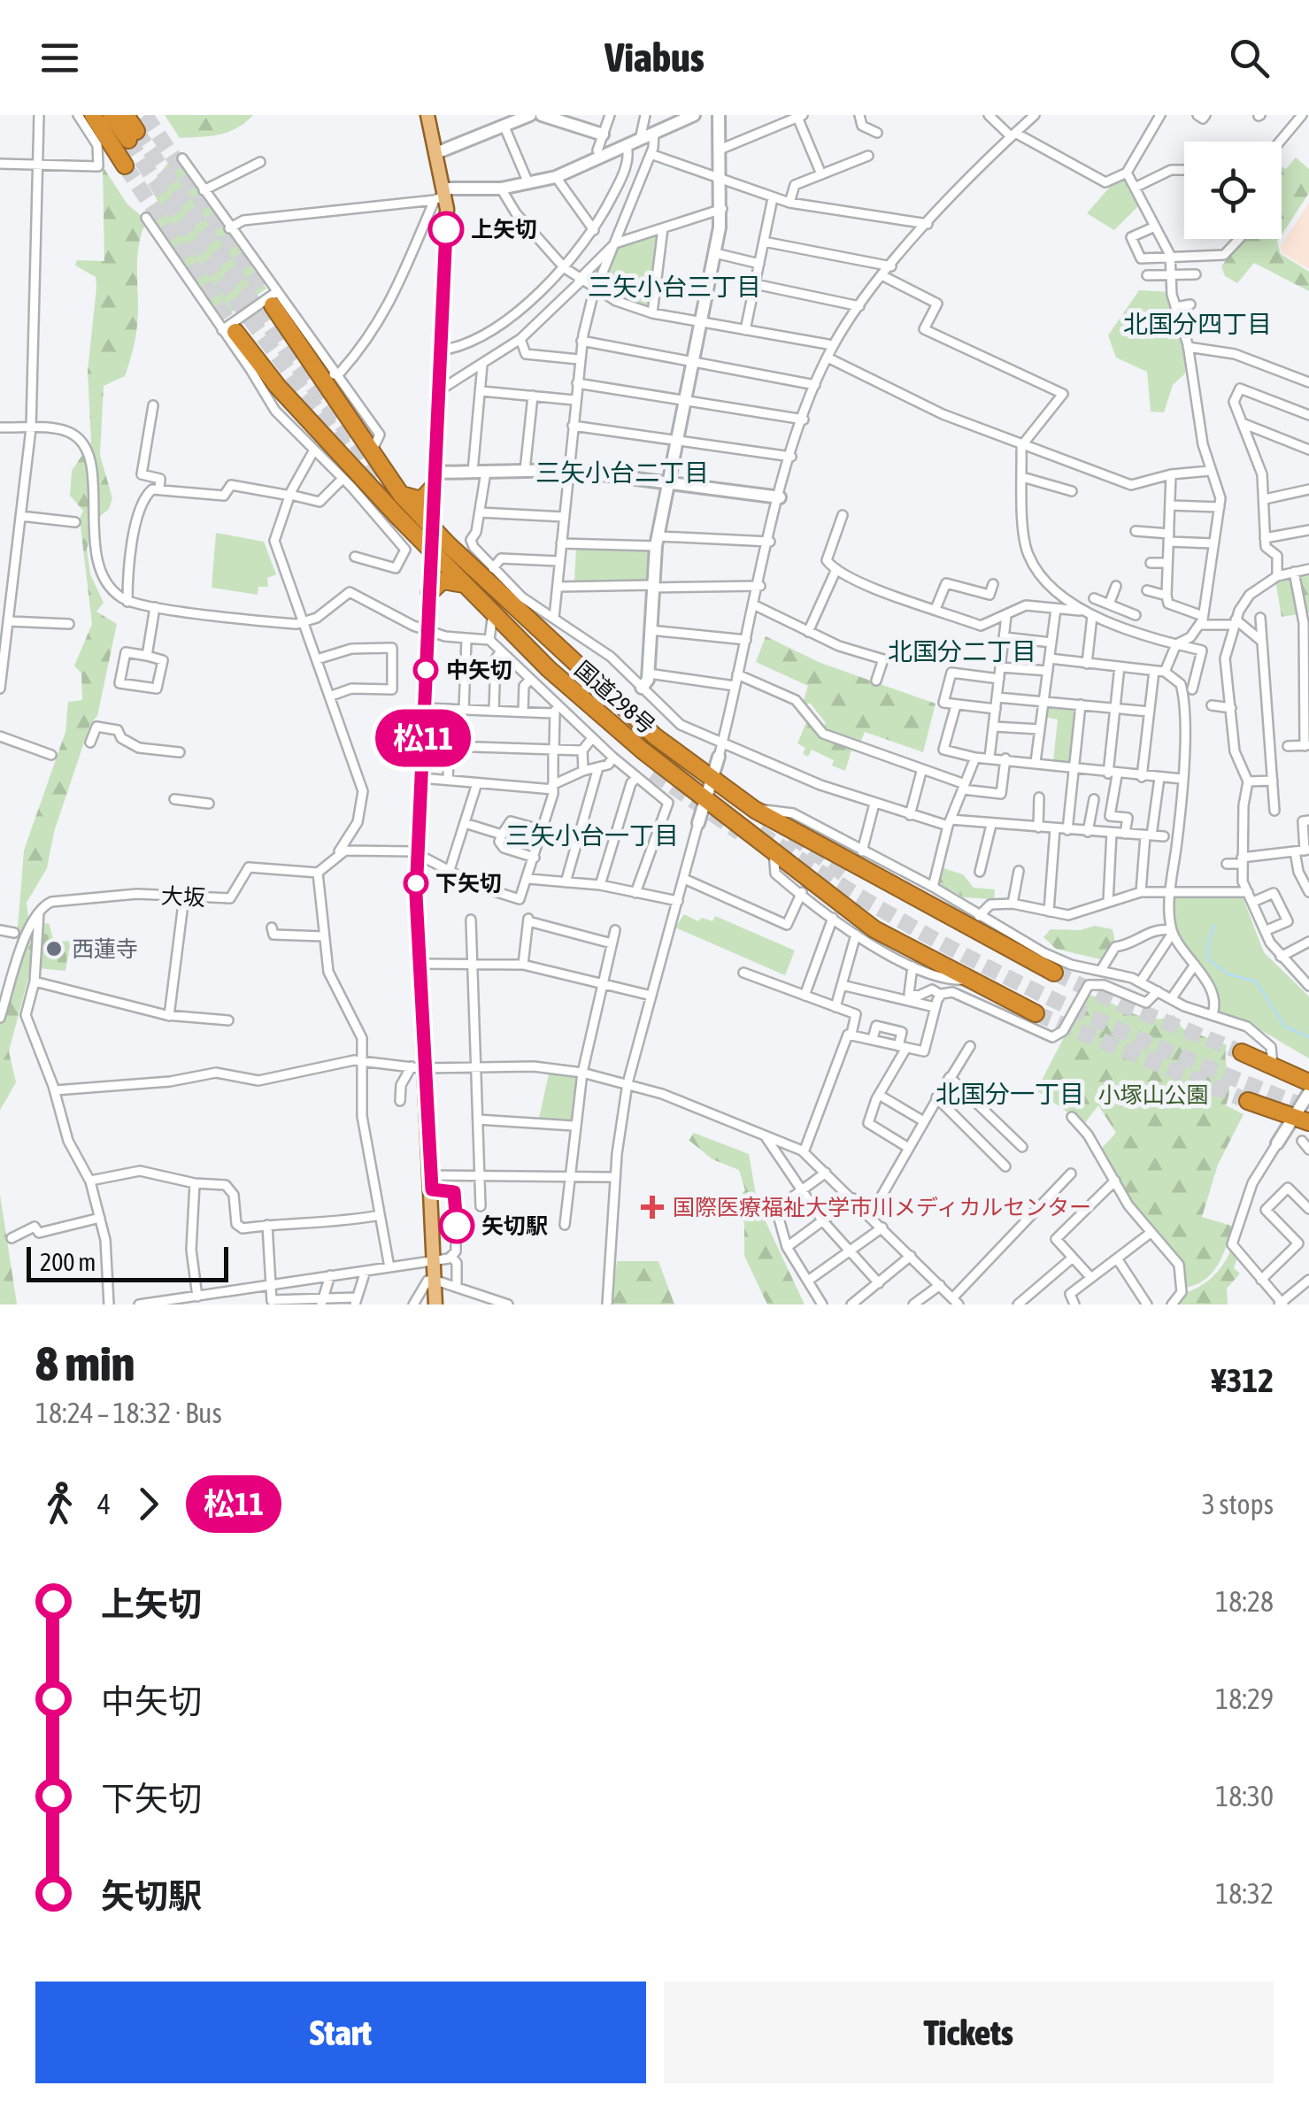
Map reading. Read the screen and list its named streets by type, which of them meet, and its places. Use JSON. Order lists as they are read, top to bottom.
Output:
{
  "streets": {
    "highway": ["国道298号"],
    "street": ["大坂"]
  },
  "districts": [
    "三矢小台三丁目",
    "北国分四丁目",
    "三矢小台二丁目",
    "北国分二丁目",
    "三矢小台一丁目",
    "北国分一丁目"
  ],
  "parks": ["小塚山公園"],
  "places": {
    "other": [
      "上矢切",
      "中矢切",
      "下矢切",
      "西蓮寺",
      "矢切駅"
    ],
    "health": ["国際医療福祉大学市川メディカルセンター"]
  },
  "lines": ["bus line 松11"],
  "scale_bar": "200 m",
  "page": {
    "header": "Viabus",
    "on_map": "松11",
    "scale": "200 m",
    "heading": ["8 min", "18:24 – 18:32 · Bus", "¥312"],
    "legs": ["4", "松11", "3 stops"],
    "list": [
      {
        "name": "上矢切",
        "value": "18:28"
      },
      {
        "name": "中矢切",
        "value": "18:29"
      },
      {
        "name": "下矢切",
        "value": "18:30"
      },
      {
        "name": "矢切駅",
        "value": "18:32"
      }
    ],
    "buttons": ["Start", "Tickets"]
  }
}
